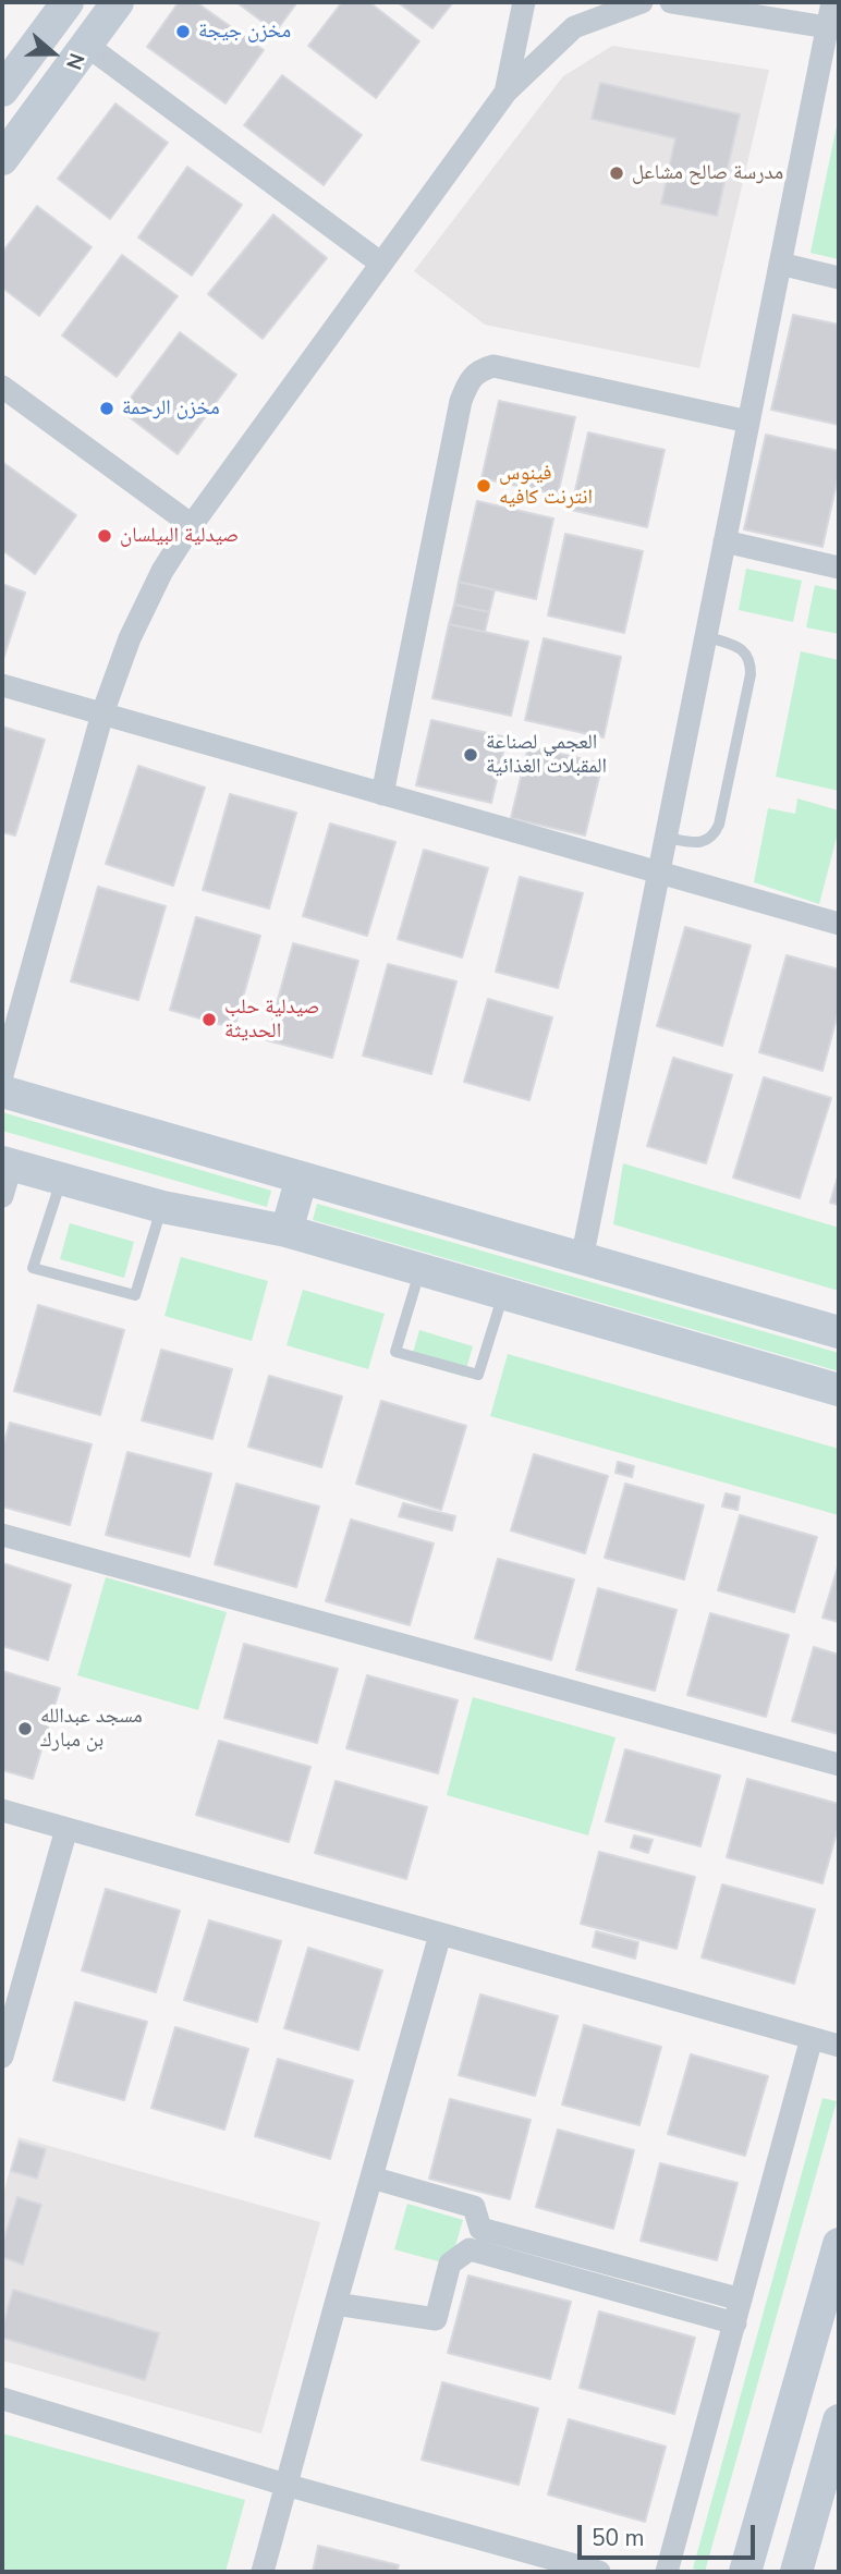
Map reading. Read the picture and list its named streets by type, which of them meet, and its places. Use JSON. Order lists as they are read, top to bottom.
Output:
{
  "places": [
    "مخزن جيجة",
    "مدرسة صالح مشاعل",
    "مخزن الرحمة",
    "فينوس انترنت كافيه",
    "صيدلية البيلسان",
    "العجمي لصناعة المقبلات الغذائية",
    "صيدلية حلب الحديثة",
    "مسجد عبدالله بن مبارك"
  ],
  "scale_bar": "50 m",
  "north": "right"
}
